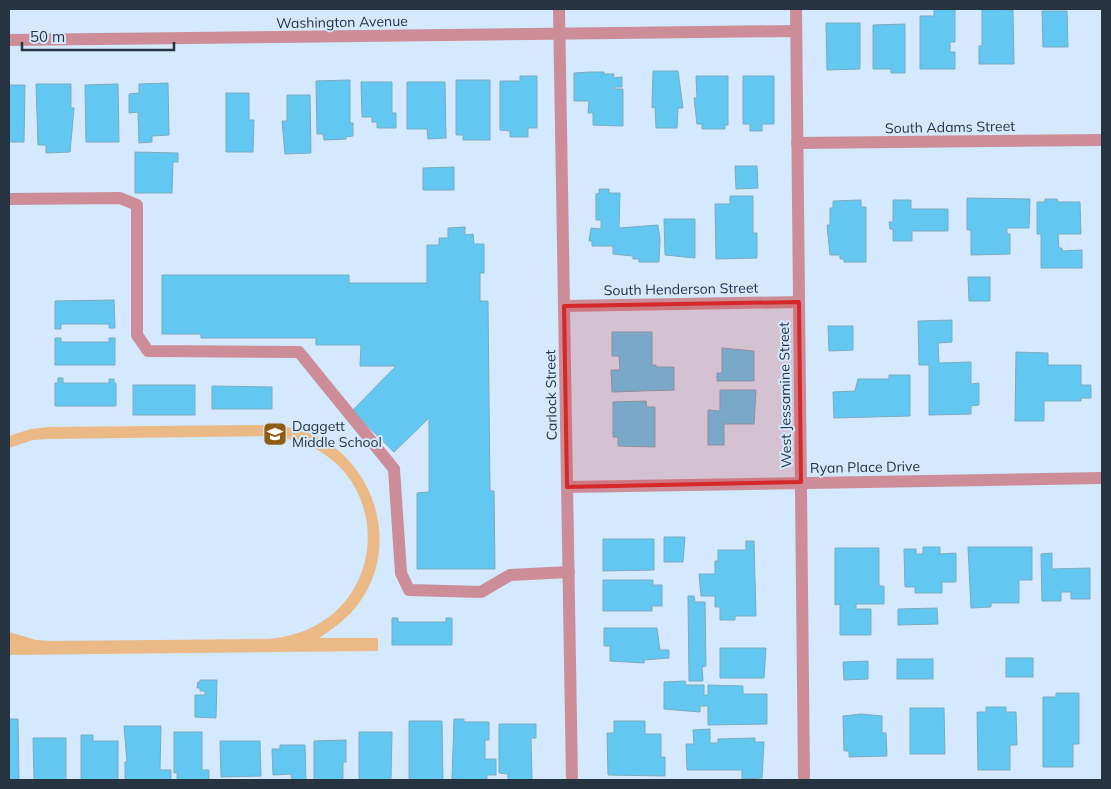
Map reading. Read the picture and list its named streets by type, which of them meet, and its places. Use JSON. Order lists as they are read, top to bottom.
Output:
{
  "streets": {
    "street": [
      "Washington Avenue",
      "South Adams Street",
      "South Henderson Street",
      "Carlock Street",
      "West Jessamine Street",
      "Ryan Place Drive"
    ]
  },
  "crossings": [
    ["Washington Avenue", "Carlock Street"],
    ["Washington Avenue", "West Jessamine Street"],
    ["South Adams Street", "West Jessamine Street"],
    ["South Henderson Street", "Carlock Street"],
    ["South Henderson Street", "West Jessamine Street"],
    ["Carlock Street", "Ryan Place Drive"],
    ["West Jessamine Street", "Ryan Place Drive"]
  ],
  "places": {
    "school or university": ["Daggett Middle School"]
  },
  "scale_bar": "50 m"
}
